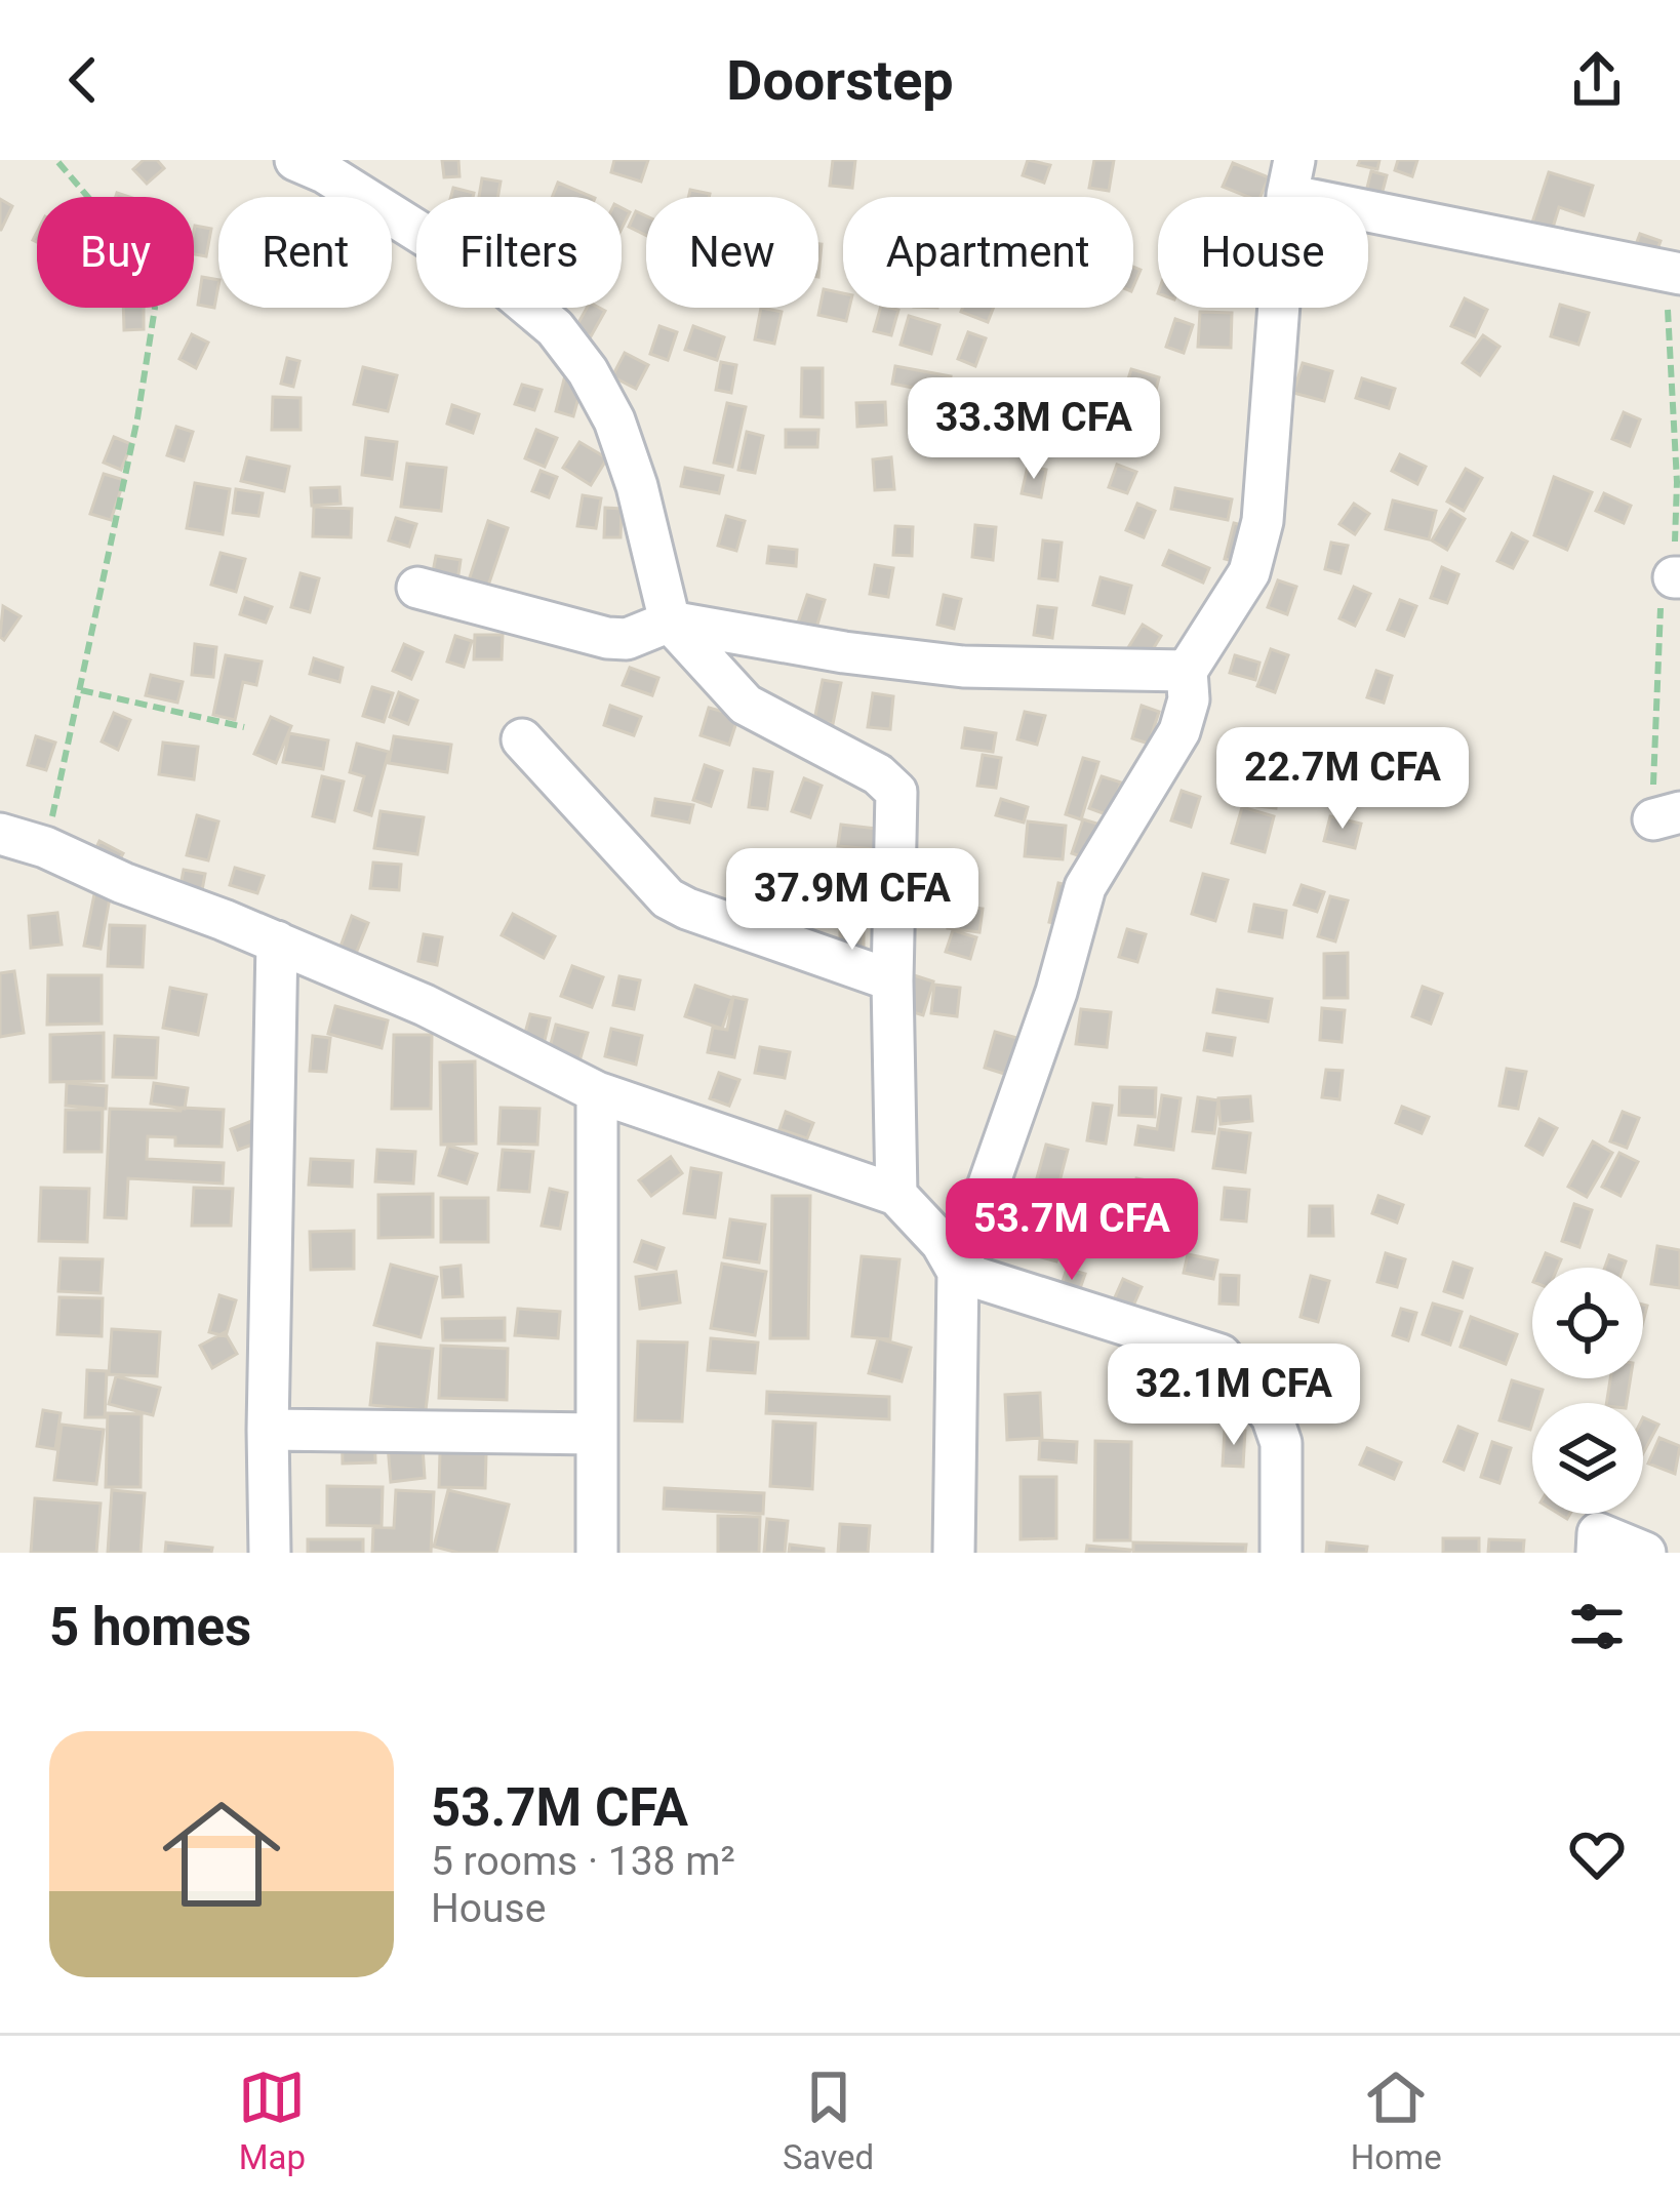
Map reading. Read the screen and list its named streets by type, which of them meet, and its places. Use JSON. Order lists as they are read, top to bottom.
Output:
{
  "page": {
    "header": "Doorstep",
    "chip": [
      "Buy",
      "Rent",
      "Filters",
      "New",
      "Apartment",
      "House"
    ],
    "price": [
      "33.3M CFA",
      "22.7M CFA",
      "37.9M CFA",
      "53.7M CFA",
      "32.1M CFA"
    ],
    "heading": "5 homes",
    "list": [
      {
        "name": "53.7M CFA",
        "note": "5 rooms · 138 m² · House"
      }
    ],
    "tabs": ["Map", "Saved", "Home"]
  }
}
